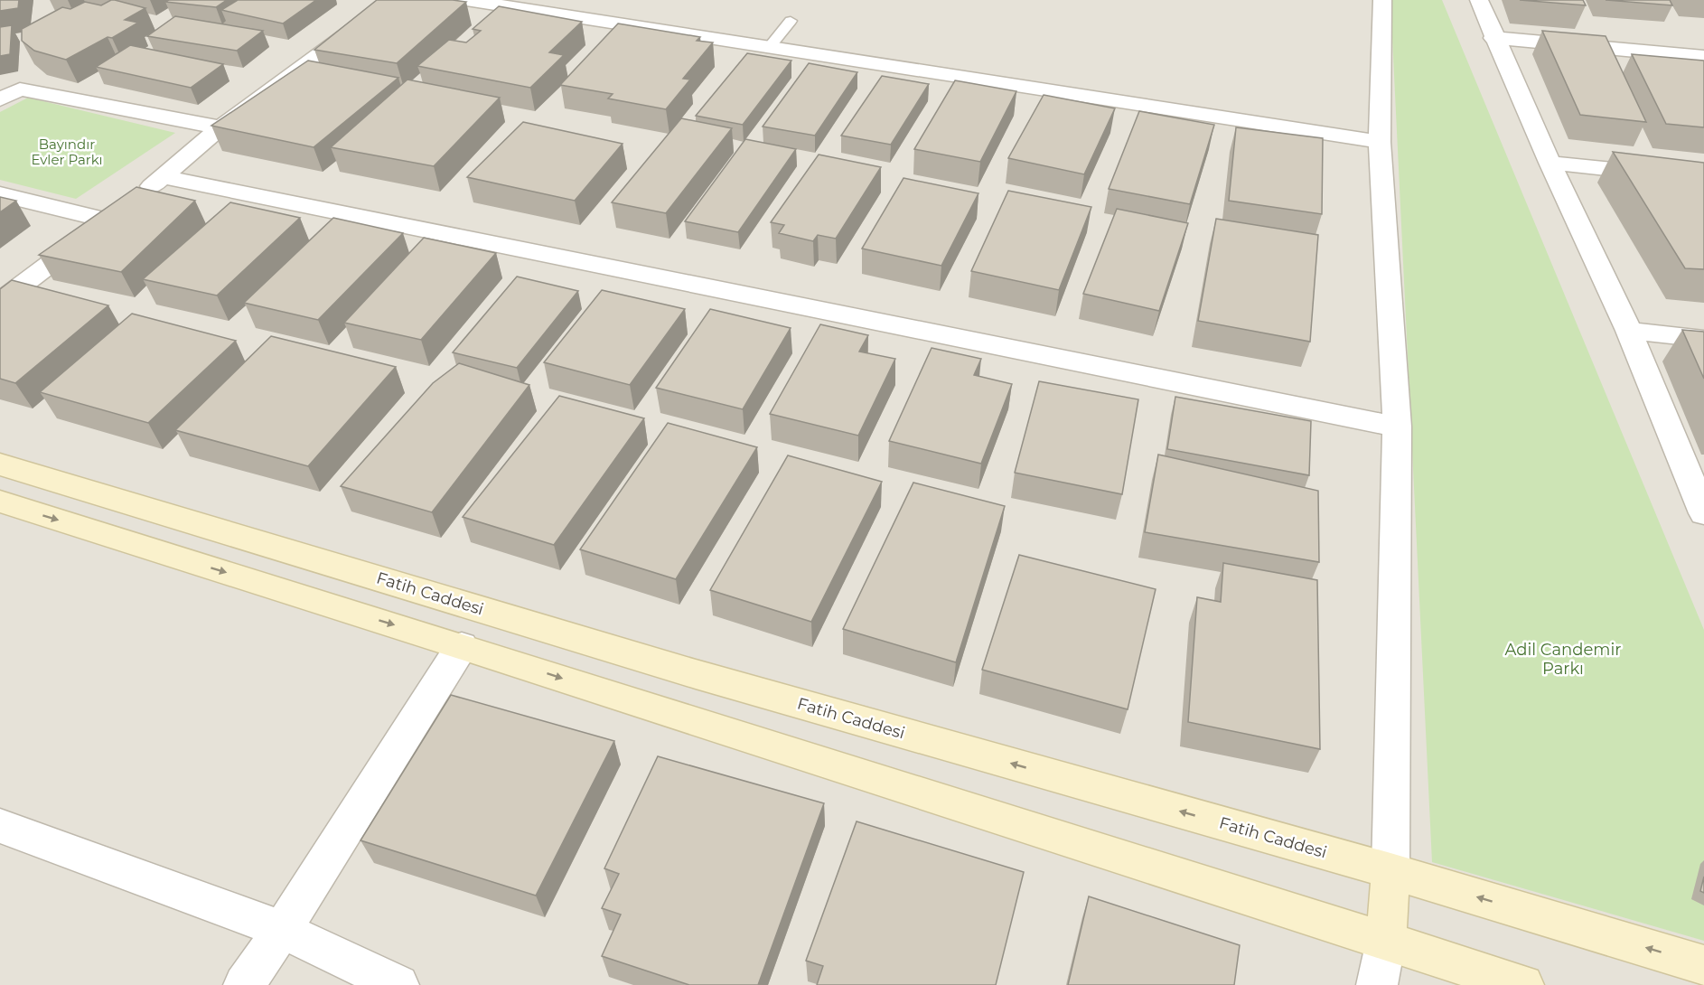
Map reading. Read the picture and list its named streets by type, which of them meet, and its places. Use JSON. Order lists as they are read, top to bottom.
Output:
{
  "streets": {
    "main road": ["Fatih Caddesi"]
  },
  "parks": ["Bayındır Evler Parkı", "Adil Candemir Parkı"]
}
